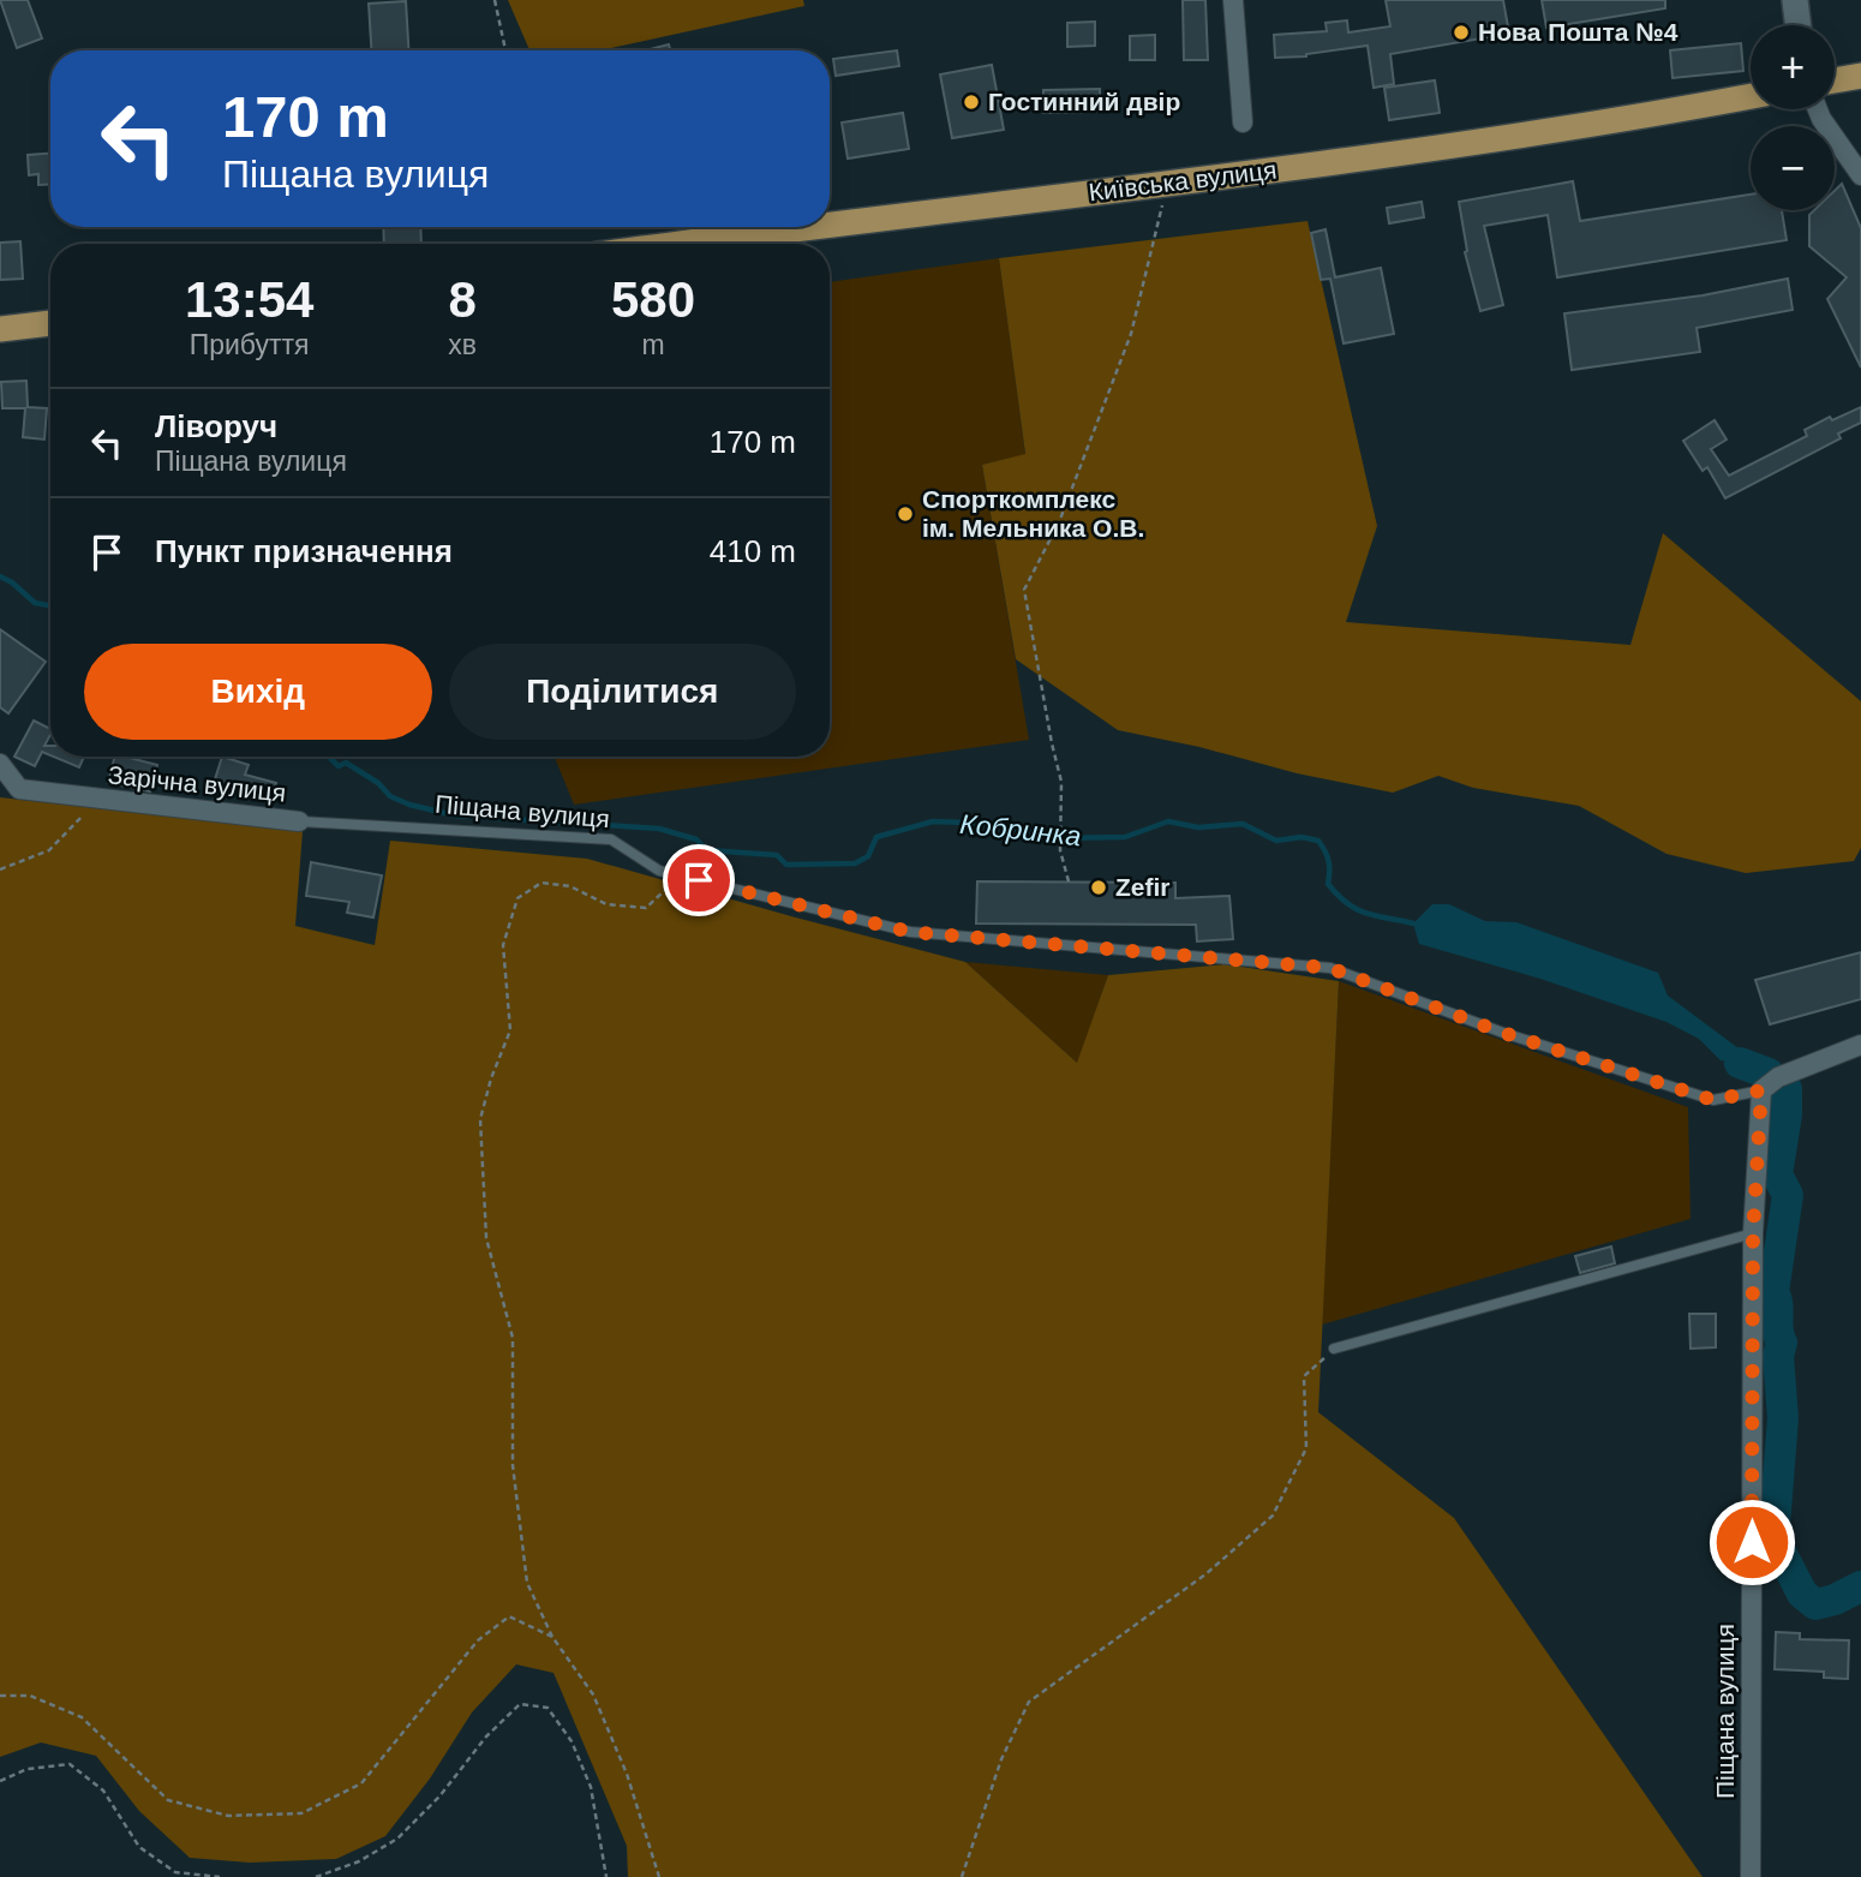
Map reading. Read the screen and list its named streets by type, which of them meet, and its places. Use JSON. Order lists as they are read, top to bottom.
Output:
{
  "streets": {
    "main road": ["Київська вулиця"],
    "street": ["Зарічна вулиця", "Піщана вулиця"]
  },
  "crossings": [
    ["Зарічна вулиця", "Піщана вулиця"]
  ],
  "water": ["Кобринка"],
  "places": [
    "Нова Пошта №4",
    "Гостинний двір",
    "Спорткомплекс ім. Мельника О.В.",
    "Zefir"
  ],
  "page": {
    "map_buttons": ["+", "−"],
    "turn": ["170 m", "Піщана вулиця"],
    "eta": [
      "13:54",
      "Прибуття",
      "8",
      "хв",
      "580",
      "m"
    ],
    "list": [
      {
        "name": "Ліворуч",
        "note": "Піщана вулиця",
        "value": "170 m"
      },
      {
        "name": "Пункт призначення",
        "value": "410 m"
      }
    ],
    "buttons": ["Вихід", "Поділитися"]
  }
}
